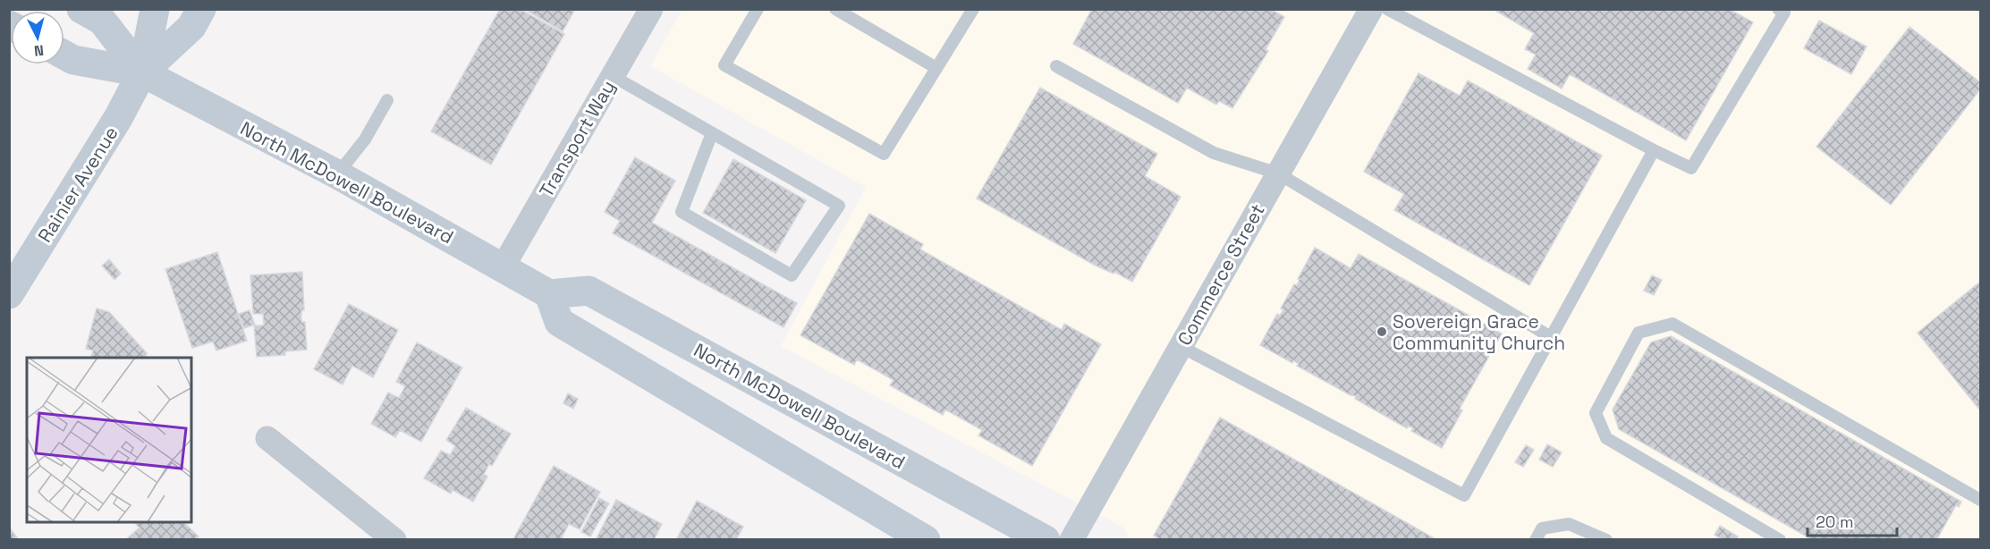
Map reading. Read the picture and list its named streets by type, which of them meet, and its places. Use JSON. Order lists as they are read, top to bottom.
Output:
{
  "streets": {
    "main road": ["North McDowell Boulevard", "Rainier Avenue"],
    "street": ["Transport Way", "Commerce Street"]
  },
  "crossings": [
    ["Transport Way", "North McDowell Boulevard"],
    ["North McDowell Boulevard", "Rainier Avenue"]
  ],
  "places": ["Sovereign Grace Community Church"],
  "scale_bar": "20 m",
  "north": "bottom"
}
